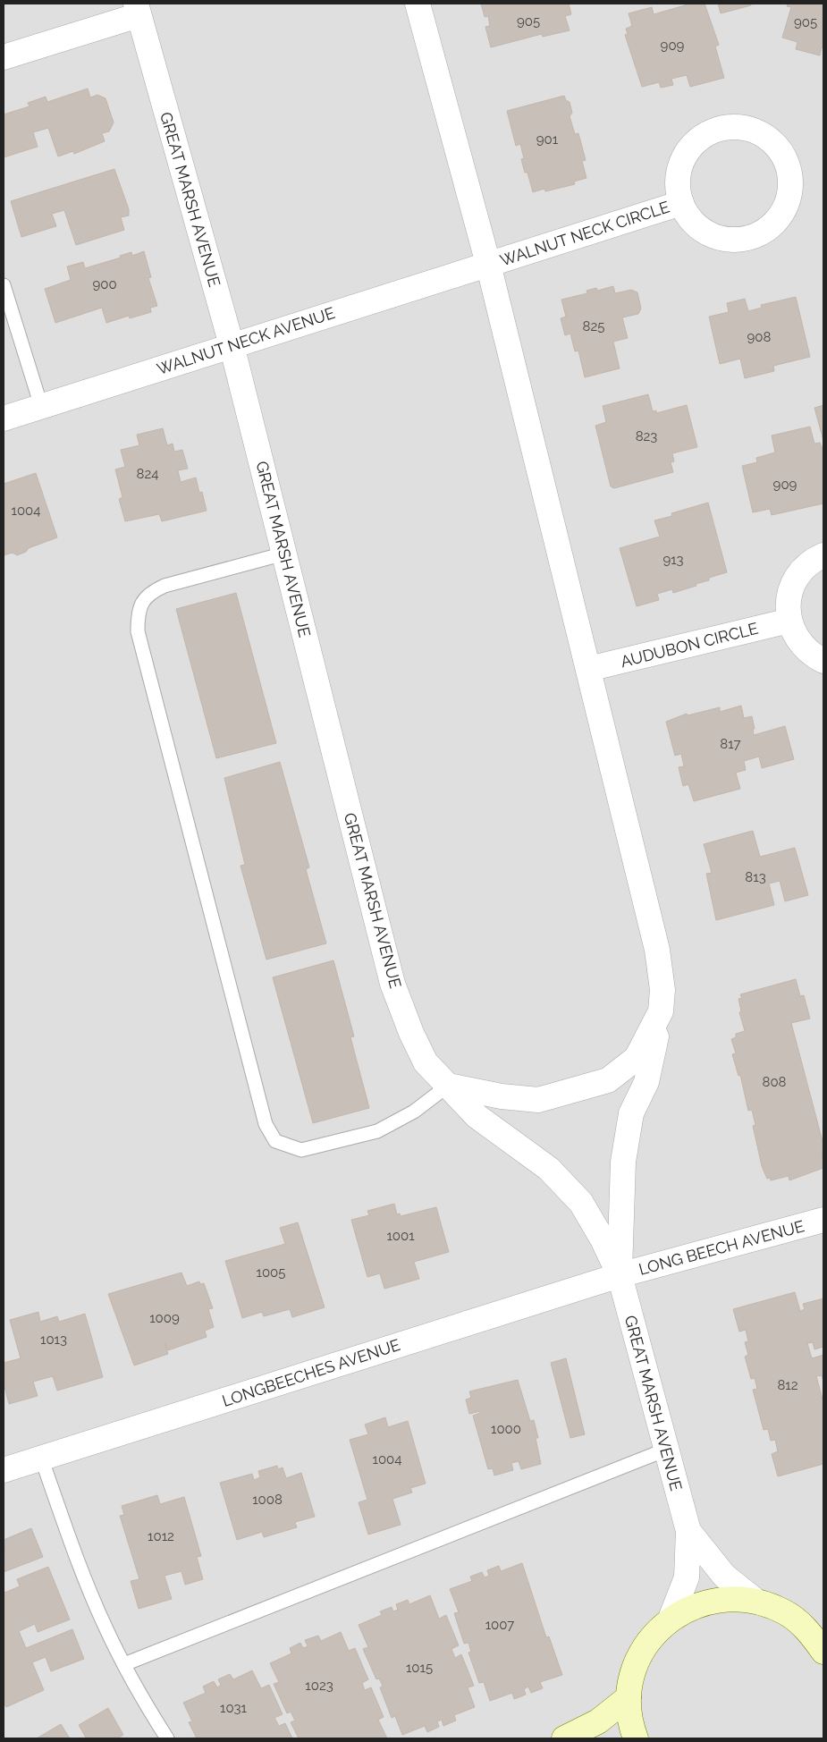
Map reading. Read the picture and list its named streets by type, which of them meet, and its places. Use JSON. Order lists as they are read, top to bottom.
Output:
{
  "streets": {
    "street": [
      "GREAT MARSH AVENUE",
      "WALNUT NECK CIRCLE",
      "WALNUT NECK AVENUE",
      "AUDUBON CIRCLE",
      "LONG BEECH AVENUE",
      "LONGBEECHES AVENUE"
    ]
  },
  "crossings": [
    ["GREAT MARSH AVENUE", "WALNUT NECK CIRCLE"],
    ["GREAT MARSH AVENUE", "WALNUT NECK AVENUE"],
    ["GREAT MARSH AVENUE", "AUDUBON CIRCLE"],
    ["GREAT MARSH AVENUE", "LONG BEECH AVENUE"],
    ["GREAT MARSH AVENUE", "LONGBEECHES AVENUE"],
    ["WALNUT NECK CIRCLE", "WALNUT NECK AVENUE"],
    ["LONG BEECH AVENUE", "LONGBEECHES AVENUE"]
  ],
  "house_numbers": [
    "905",
    "905",
    "909",
    "901",
    "900",
    "825",
    "908",
    "823",
    "824",
    "909",
    "1004",
    "913",
    "817",
    "813",
    "808",
    "1001",
    "1005",
    "1009",
    "1013",
    "812",
    "1000",
    "1004",
    "1008",
    "1012",
    "1007",
    "1015",
    "1023",
    "1031"
  ]
}
